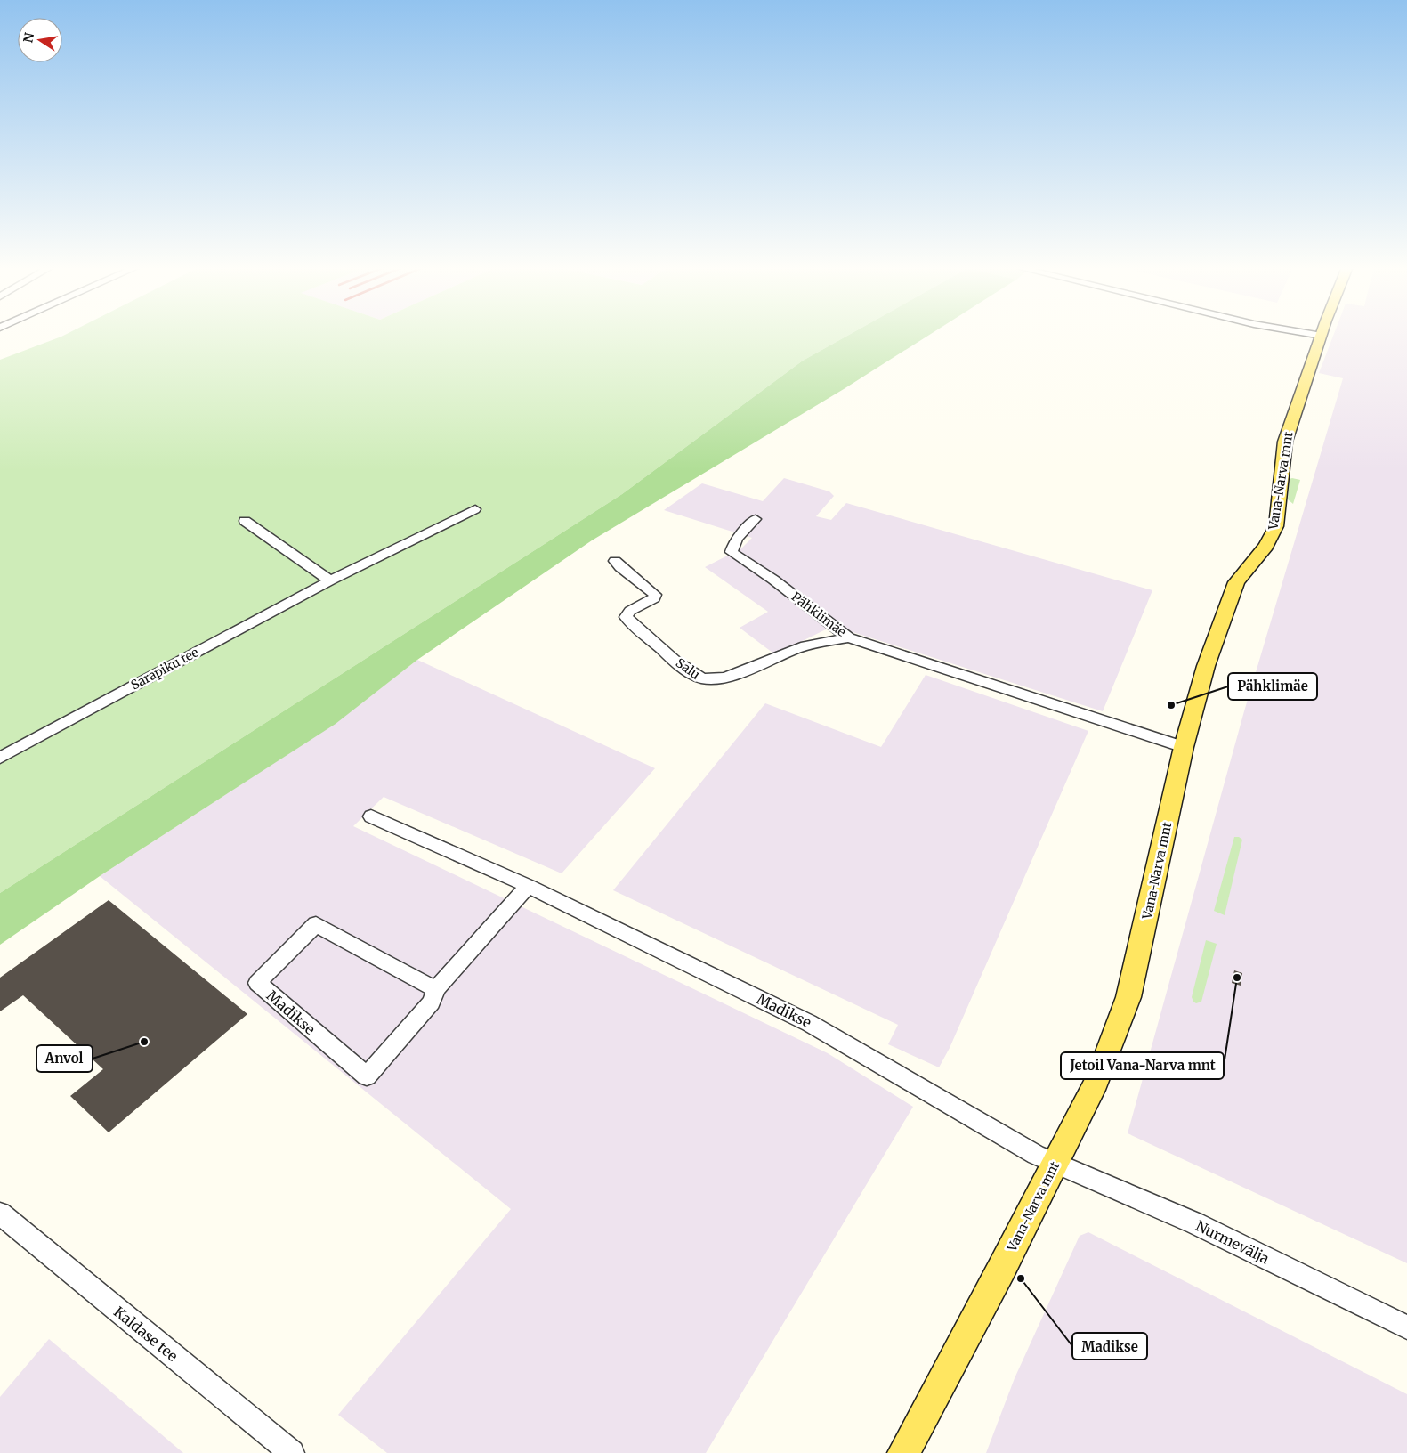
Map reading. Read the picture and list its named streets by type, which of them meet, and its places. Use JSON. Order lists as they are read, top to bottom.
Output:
{
  "streets": {
    "main road": ["Vana-Narva mnt"],
    "street": [
      "Pähklimäe",
      "Sarapiku tee",
      "Salu",
      "Madikse",
      "Nurmevälja",
      "Kaldase tee"
    ]
  },
  "crossings": [
    ["Vana-Narva mnt", "Pähklimäe"],
    ["Vana-Narva mnt", "Madikse"],
    ["Vana-Narva mnt", "Nurmevälja"],
    ["Pähklimäe", "Salu"],
    ["Madikse", "Nurmevälja"]
  ],
  "places": [
    "Pähklimäe",
    "Jetoil Vana-Narva mnt",
    "Anvol",
    "Madikse"
  ],
  "north": "left"
}
